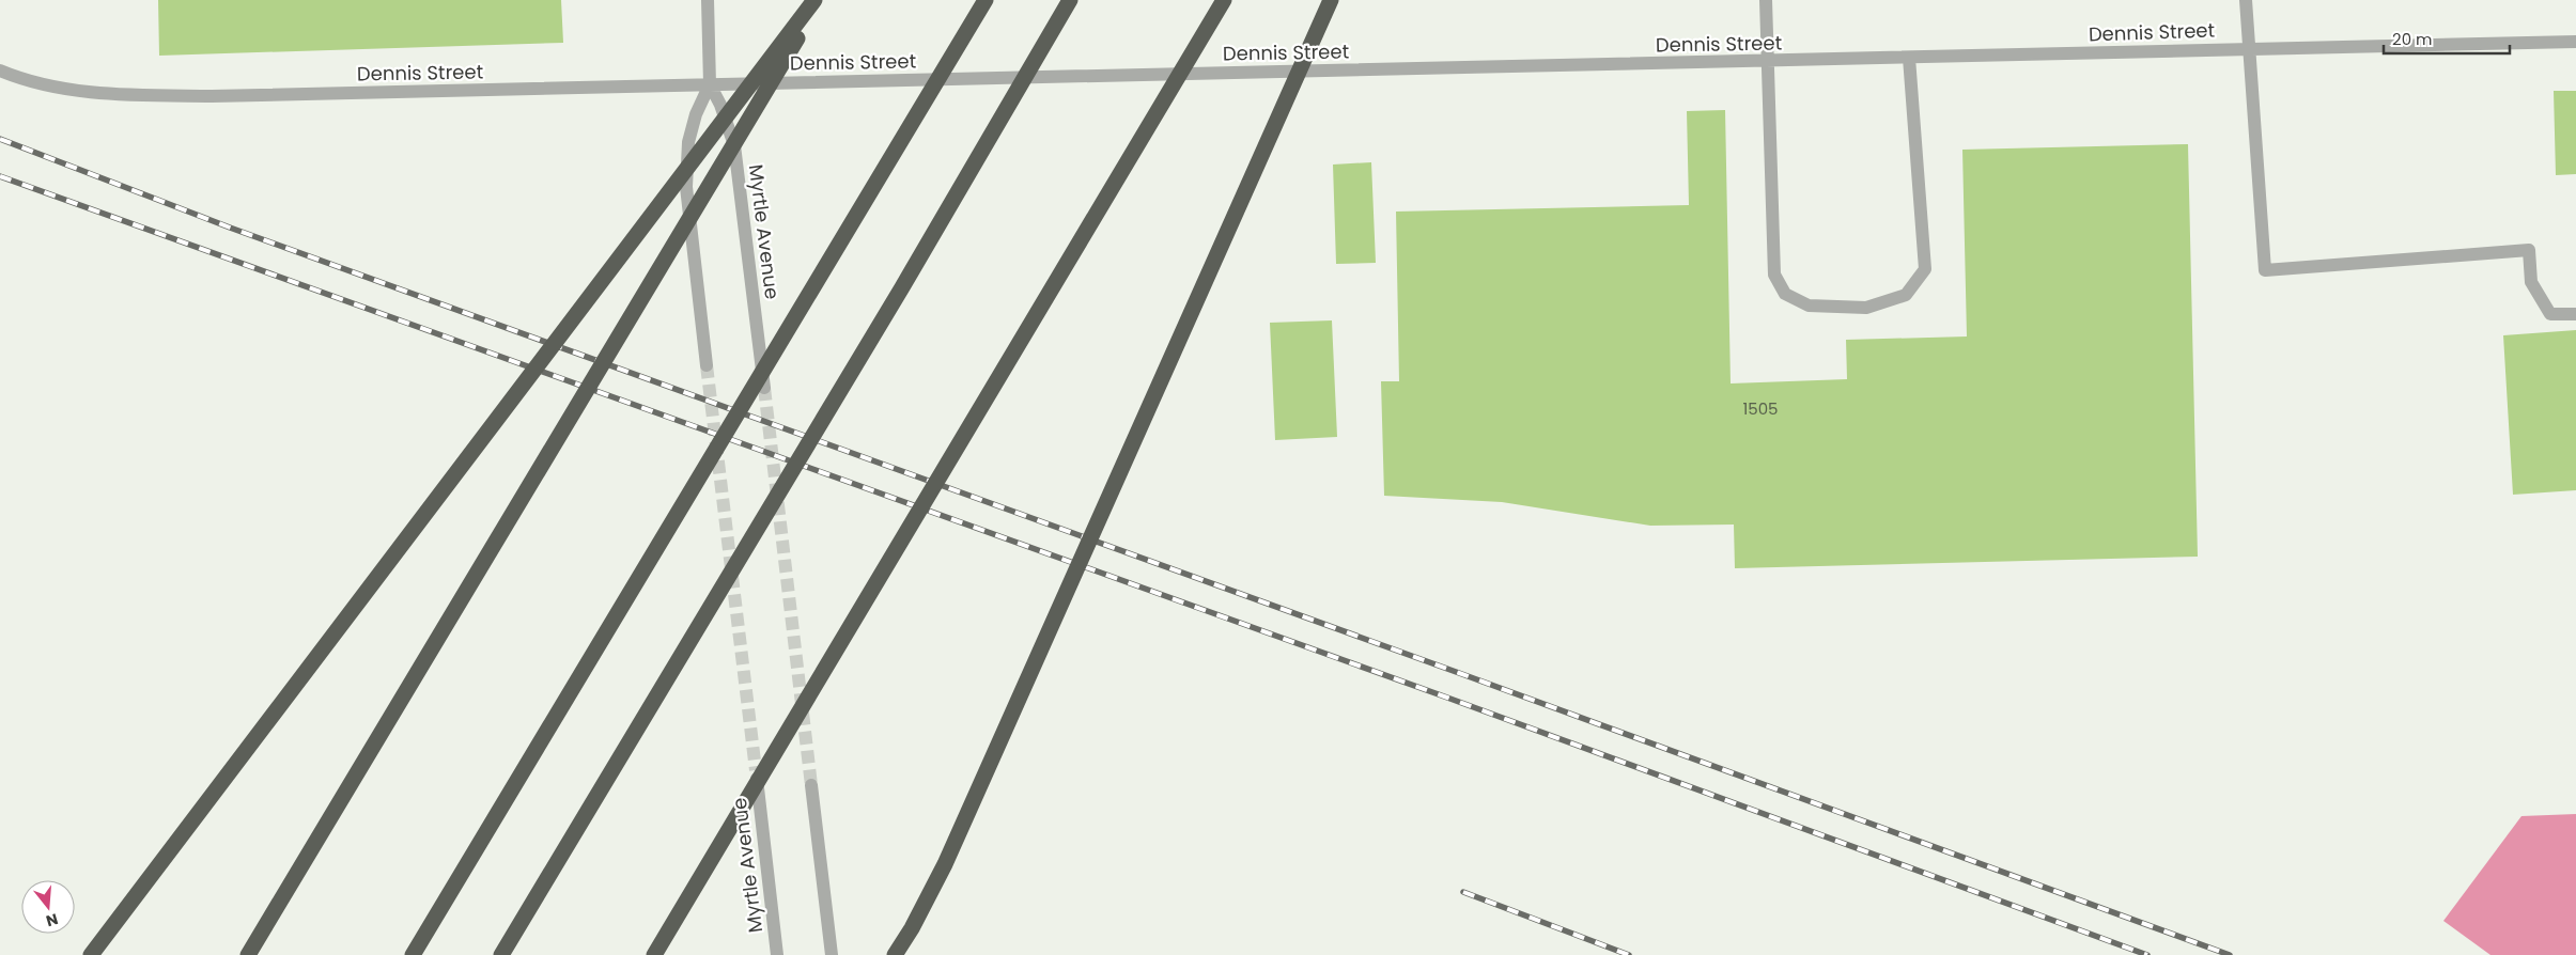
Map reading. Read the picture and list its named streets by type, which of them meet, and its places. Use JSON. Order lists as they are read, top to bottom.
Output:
{
  "streets": {
    "street": ["Dennis Street", "Myrtle Avenue"]
  },
  "crossings": [
    ["Dennis Street", "Myrtle Avenue"]
  ],
  "house_numbers": ["1505"],
  "scale_bar": "20 m",
  "north": "bottom"
}
